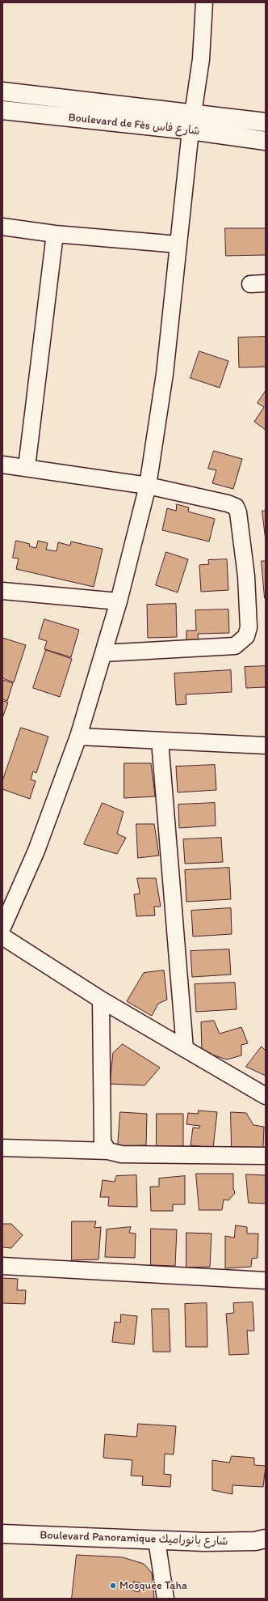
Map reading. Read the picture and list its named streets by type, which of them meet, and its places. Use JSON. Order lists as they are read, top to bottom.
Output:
{
  "streets": {
    "main road": ["Boulevard de Fès شارع فاس", "Boulevard Panoramique شارع بانوراميك"]
  },
  "places": ["Mosquée Taha"]
}
